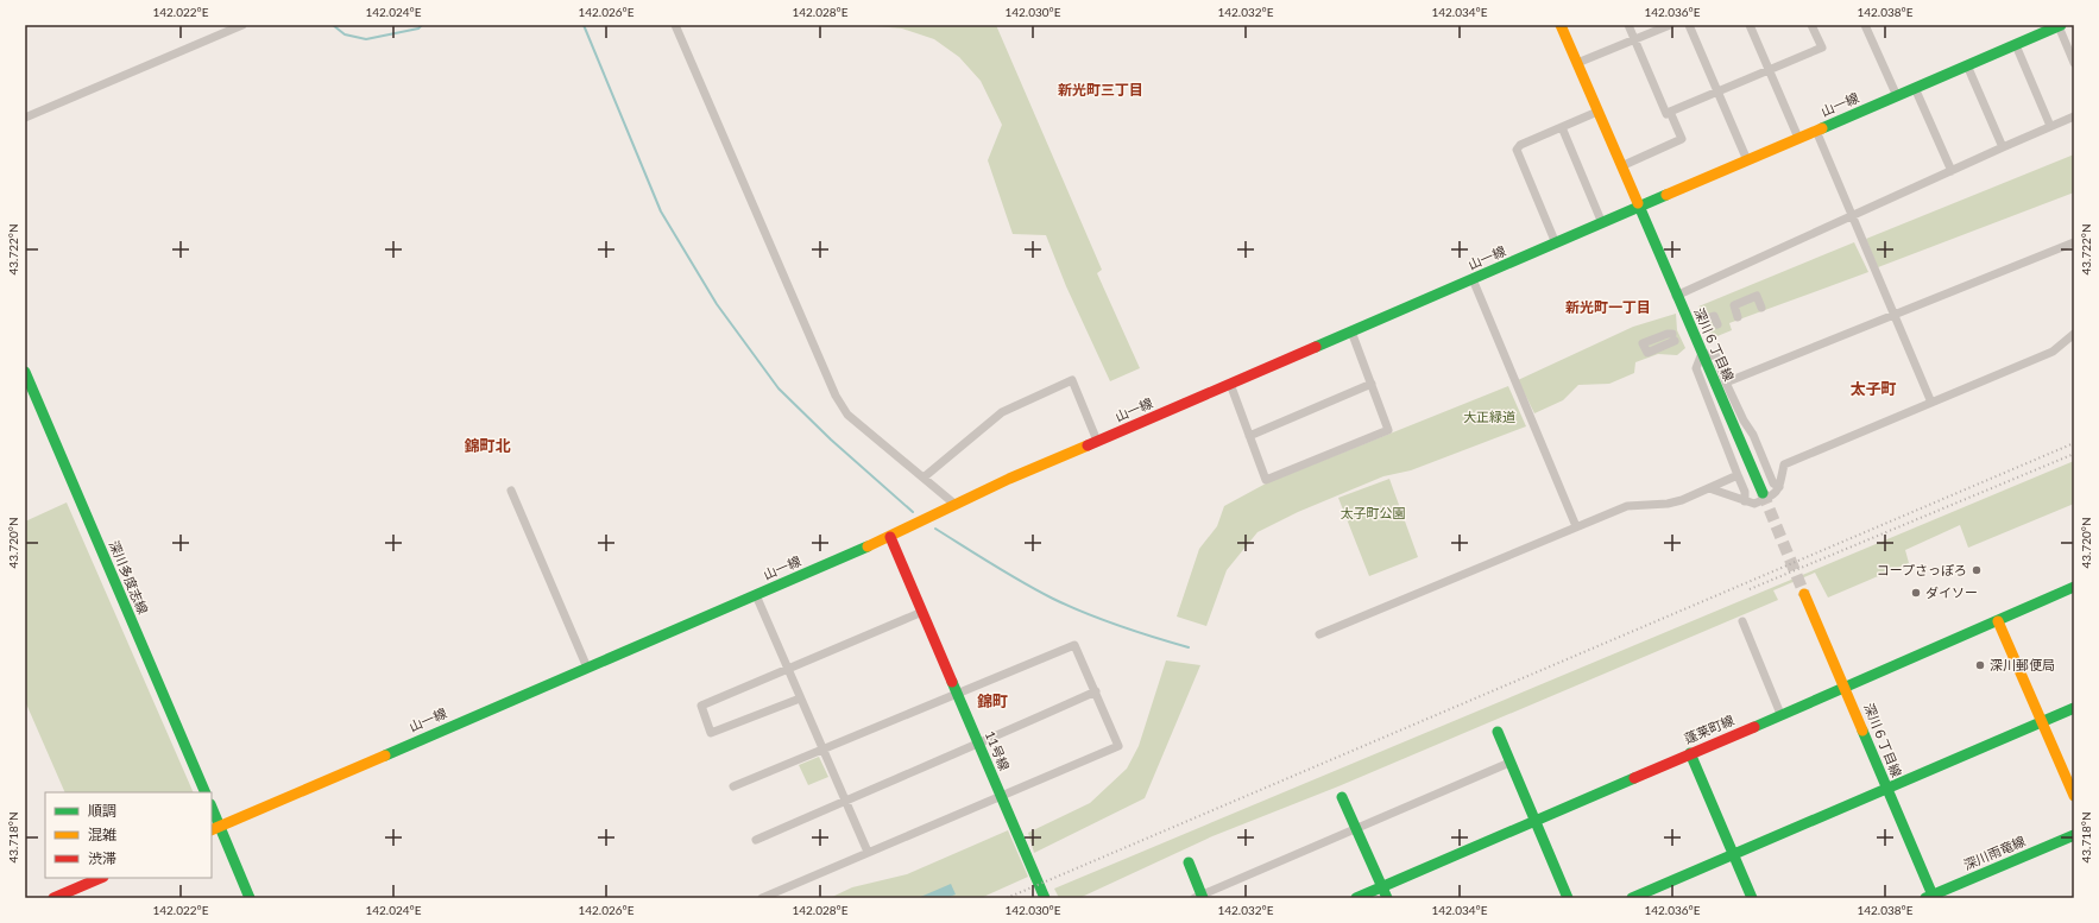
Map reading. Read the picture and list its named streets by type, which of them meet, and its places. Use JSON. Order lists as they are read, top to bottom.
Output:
{
  "streets": {
    "street": [
      "山一線",
      "深川６丁目線",
      "深川多度志線",
      "蓬莱町線",
      "11号線",
      "深川雨竜線"
    ]
  },
  "crossings": [
    ["山一線", "深川６丁目線"],
    ["山一線", "11号線"],
    ["深川６丁目線", "蓬莱町線"],
    ["深川６丁目線", "深川雨竜線"]
  ],
  "districts": [
    "新光町三丁目",
    "新光町一丁目",
    "太子町",
    "錦町北",
    "錦町"
  ],
  "parks": ["大正緑道", "太子町公園"],
  "places": ["コープさっぽろ", "ダイソー", "深川郵便局"],
  "legend": ["順調", "混雑", "渋滞"],
  "coordinates": [
    "142.022°E",
    "142.024°E",
    "142.026°E",
    "142.028°E",
    "142.030°E",
    "142.032°E",
    "142.034°E",
    "142.036°E",
    "142.038°E",
    "43.722°N",
    "43.720°N",
    "43.718°N"
  ]
}
